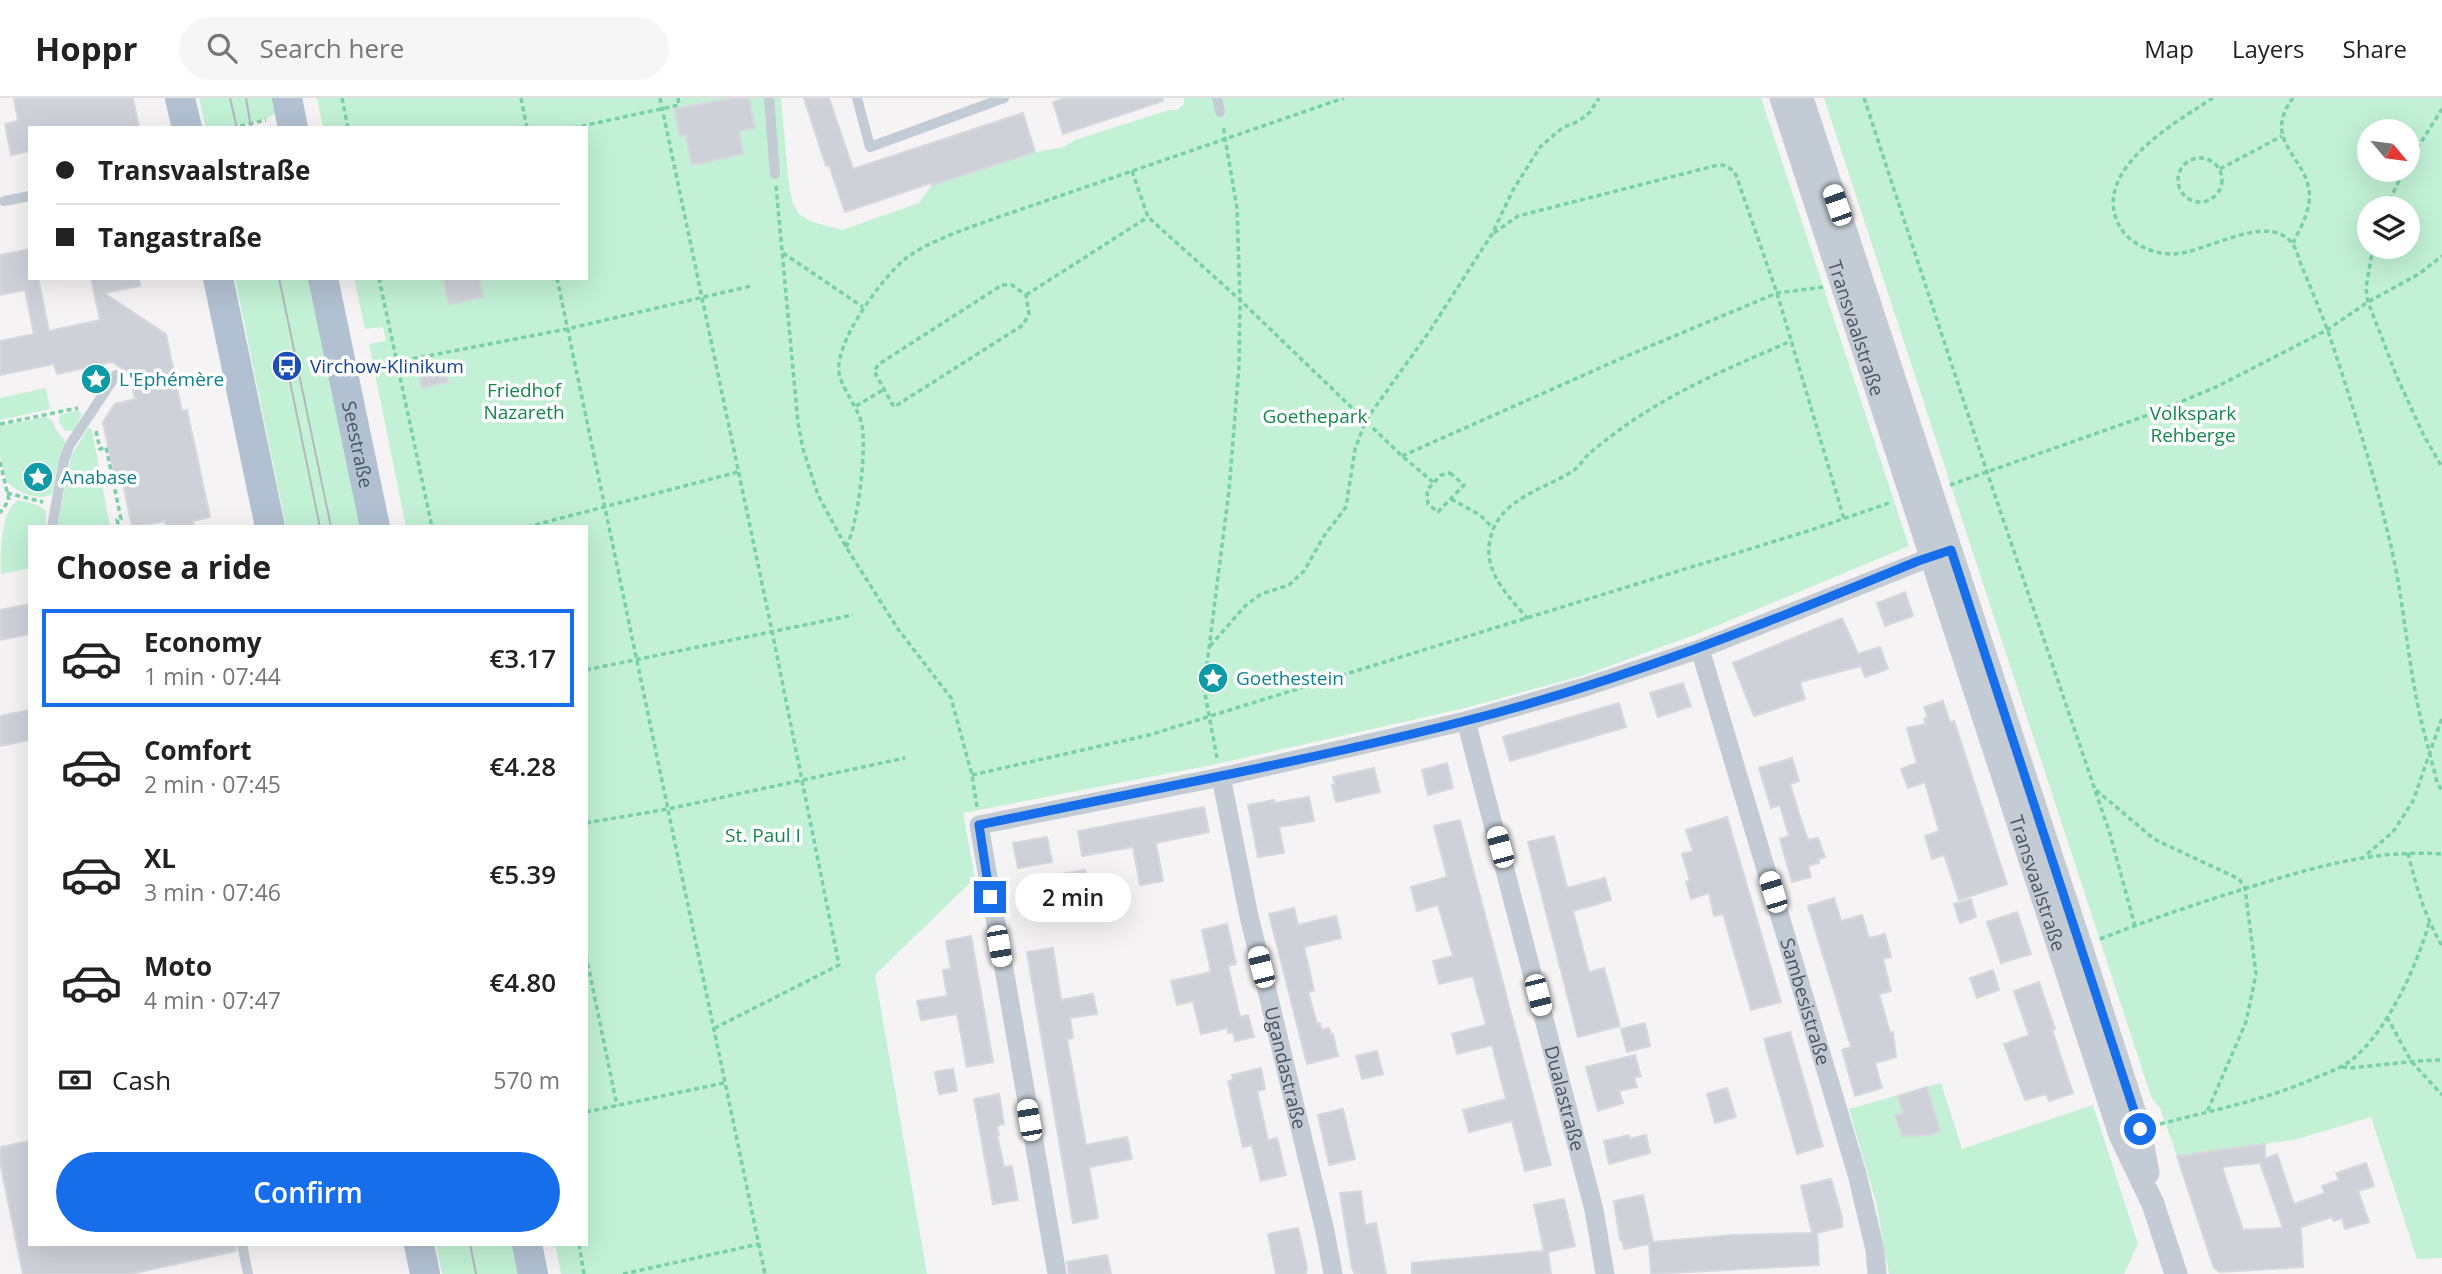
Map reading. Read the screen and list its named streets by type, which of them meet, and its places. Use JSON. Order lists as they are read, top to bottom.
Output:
{
  "streets": {
    "main road": ["Seestraße"],
    "street": [
      "Transvaalstraße",
      "Sambesistraße",
      "Ugandastraße",
      "Dualastraße"
    ]
  },
  "parks": [
    "Friedhof Nazareth",
    "Volkspark Rehberge",
    "Goethepark",
    "St. Paul I"
  ],
  "places": {
    "bus stop": ["Virchow-Klinikum"],
    "place": ["L'Ephémère", "Anabase", "Goethestein"]
  },
  "north": "bottom right",
  "page": {
    "header": "Hoppr",
    "search": "Search here",
    "nav": ["Map", "Layers", "Share"],
    "banner": ["Transvaalstraße", "Tangastraße"],
    "heading": "Choose a ride",
    "list": [
      {
        "name": "Economy",
        "note": "1 min · 07:44",
        "value": "€3.17"
      },
      {
        "name": "Comfort",
        "note": "2 min · 07:45",
        "value": "€4.28"
      },
      {
        "name": "XL",
        "note": "3 min · 07:46",
        "value": "€5.39"
      },
      {
        "name": "Moto",
        "note": "4 min · 07:47",
        "value": "€4.80"
      }
    ],
    "bubble": "2 min",
    "pay": ["Cash", "570 m"],
    "buttons": "Confirm"
  }
}
